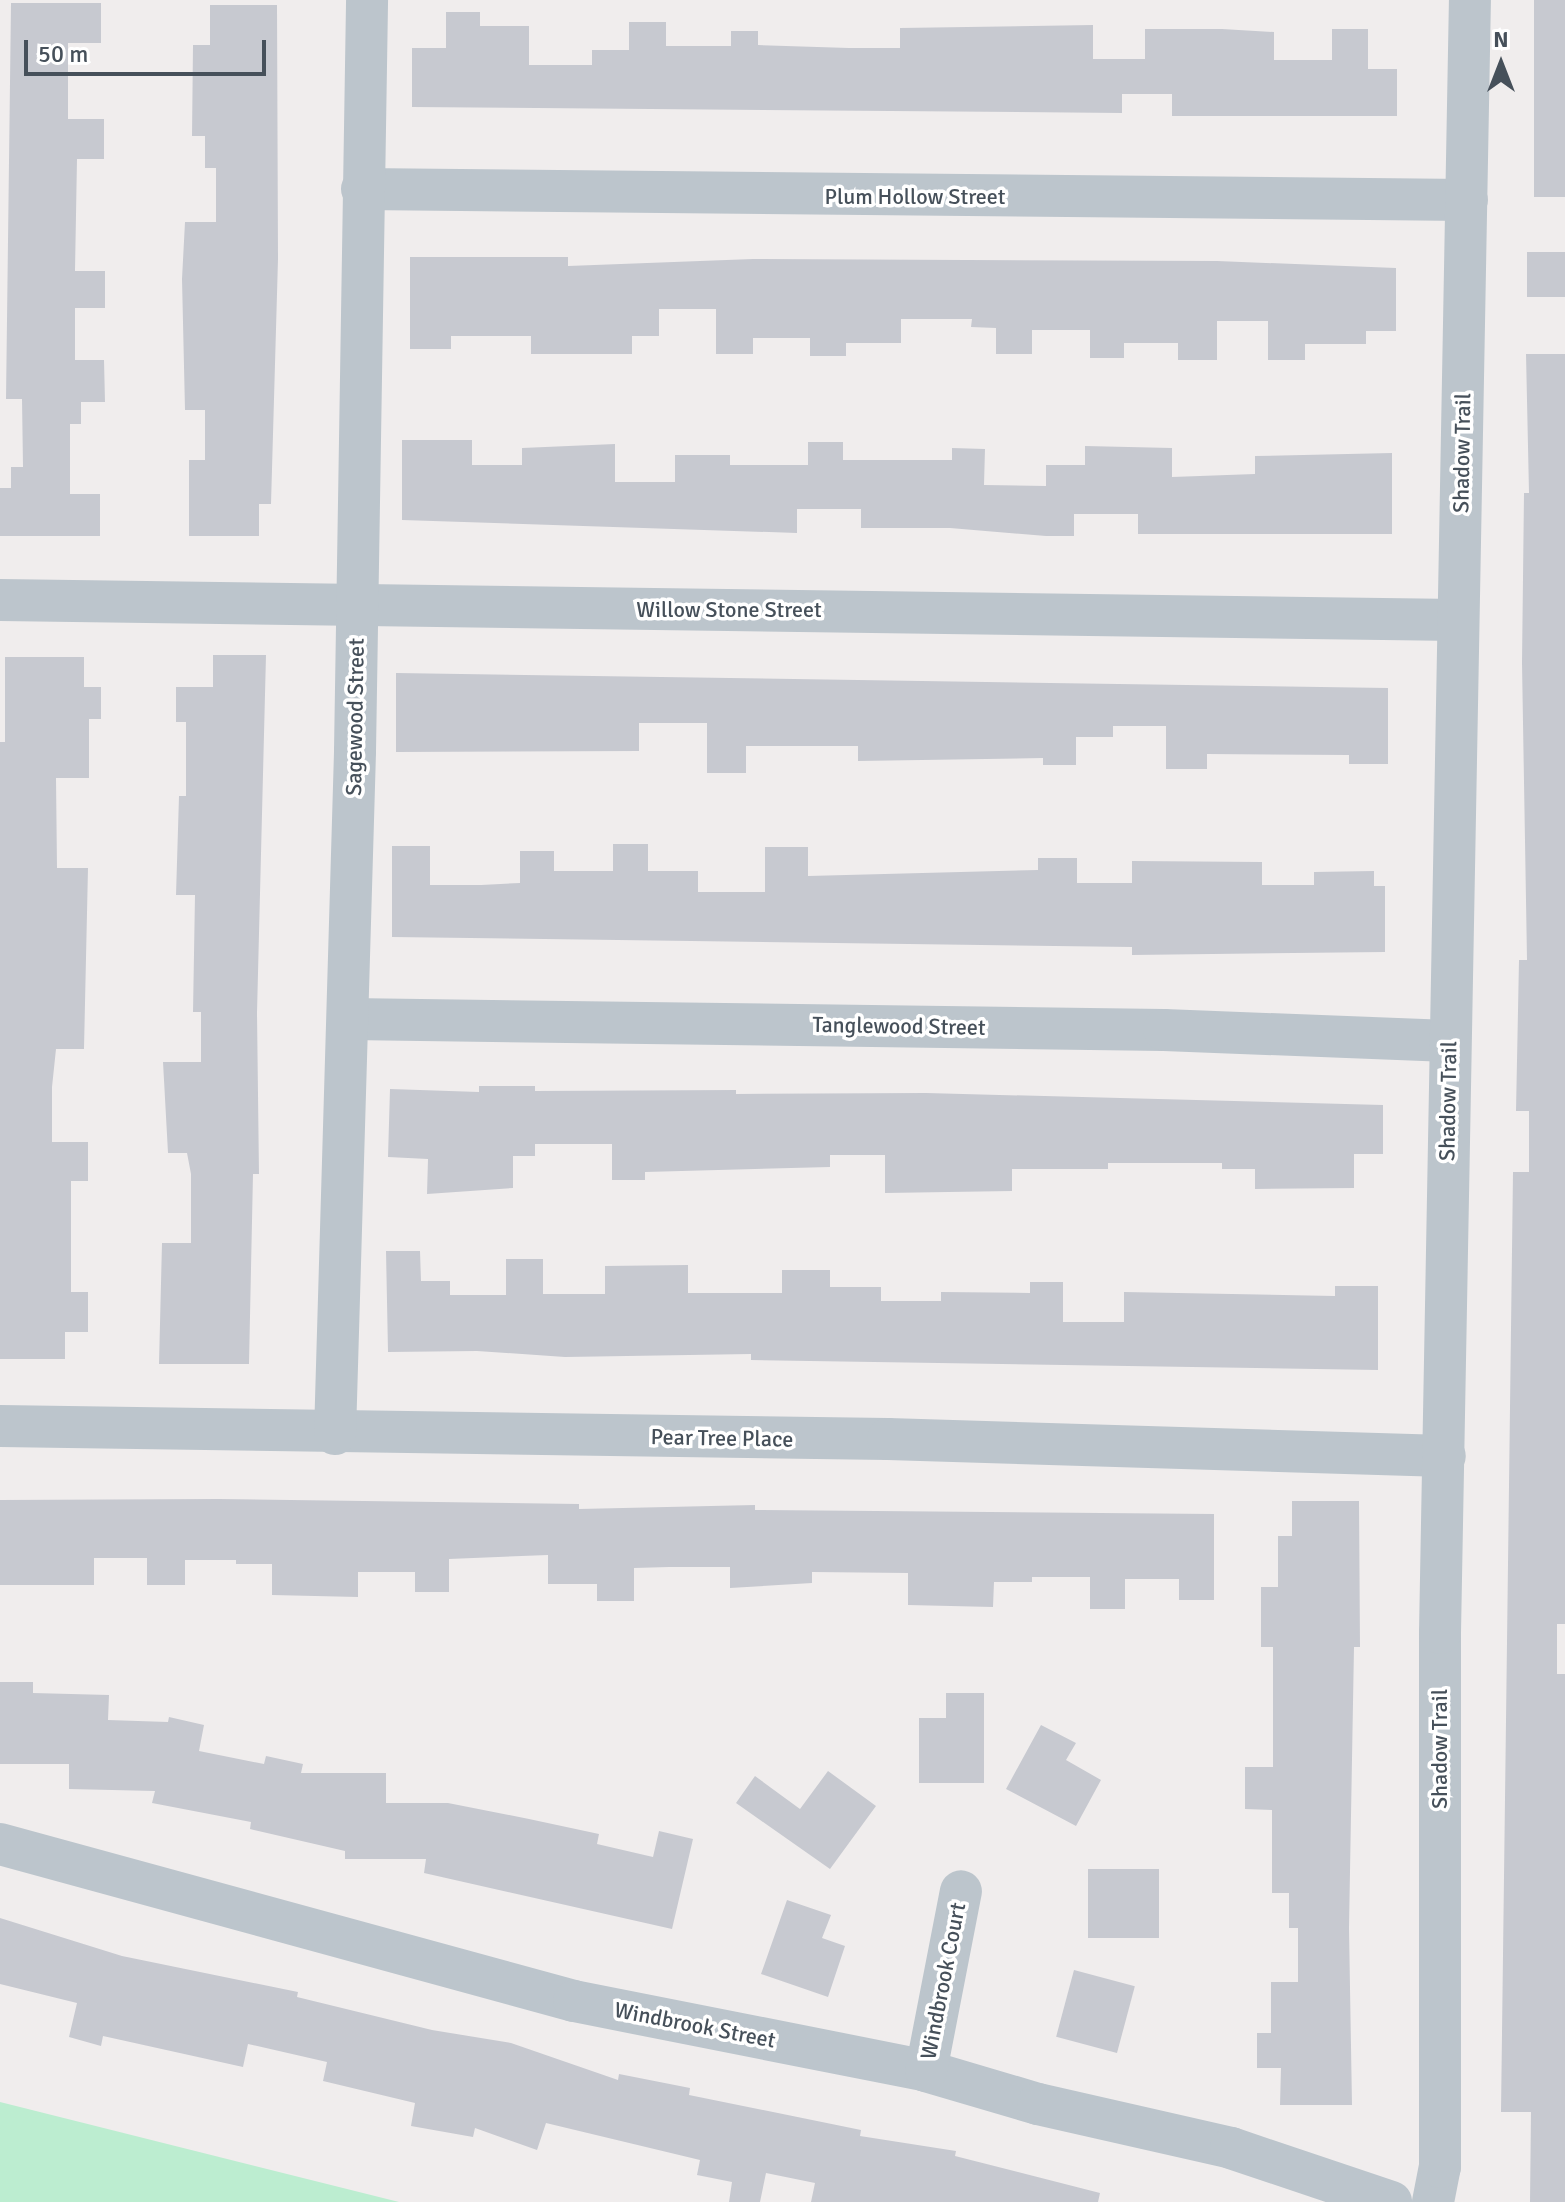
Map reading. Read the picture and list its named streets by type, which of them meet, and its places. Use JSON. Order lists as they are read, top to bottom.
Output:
{
  "streets": {
    "street": [
      "Plum Hollow Street",
      "Shadow Trail",
      "Willow Stone Street",
      "Sagewood Street",
      "Tanglewood Street",
      "Pear Tree Place",
      "Windbrook Court",
      "Windbrook Street"
    ]
  },
  "crossings": [
    ["Plum Hollow Street", "Shadow Trail"],
    ["Plum Hollow Street", "Sagewood Street"],
    ["Shadow Trail", "Willow Stone Street"],
    ["Shadow Trail", "Tanglewood Street"],
    ["Shadow Trail", "Pear Tree Place"],
    ["Willow Stone Street", "Sagewood Street"],
    ["Sagewood Street", "Tanglewood Street"],
    ["Sagewood Street", "Pear Tree Place"],
    ["Windbrook Court", "Windbrook Street"]
  ],
  "scale_bar": "50 m",
  "north": "top"
}
